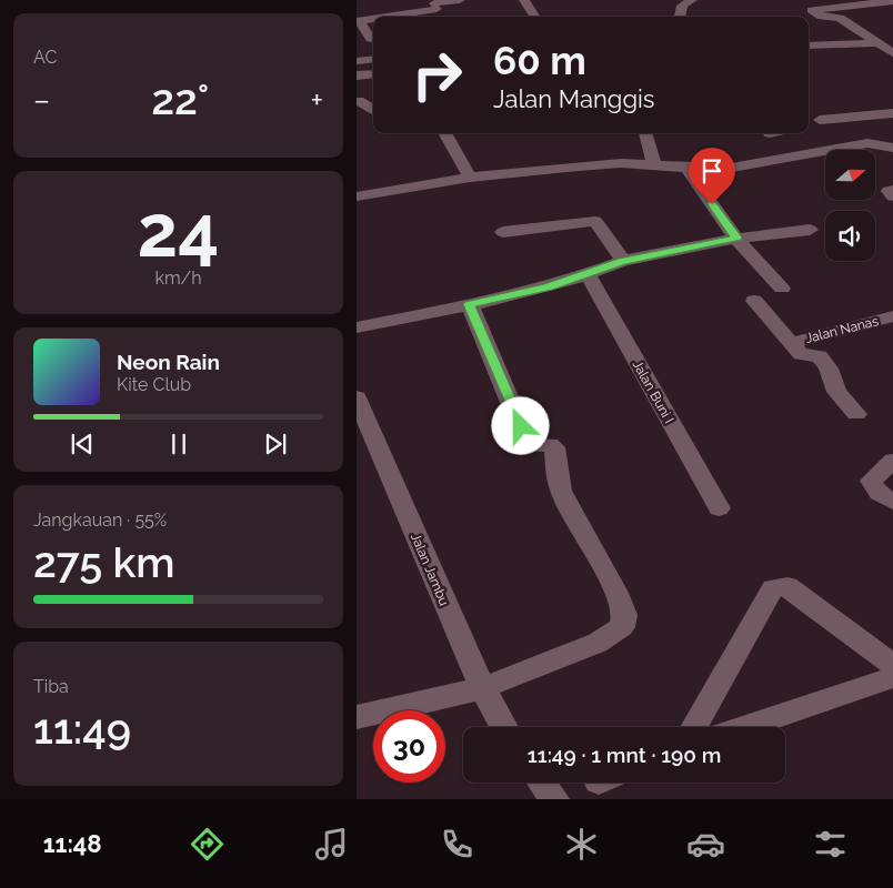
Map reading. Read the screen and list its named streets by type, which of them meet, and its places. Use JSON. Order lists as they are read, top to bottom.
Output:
{
  "streets": {
    "street": ["Jalan Nanas", "Jalan Buni I", "Jalan Jambu"]
  },
  "north": "right",
  "page": {
    "tile": [
      "AC",
      ["24", "km/h"],
      ["Jangkauan · 55%", "275 km"],
      ["Tiba", "11:49"]
    ],
    "turn": ["60 m", "Jalan Manggis"],
    "heat": ["−", "22°", "+"],
    "song": ["Neon Rain", "Kite Club"],
    "limit": "30",
    "trip": "11:49 · 1 mnt · 190 m",
    "tabs": "11:48"
  }
}
